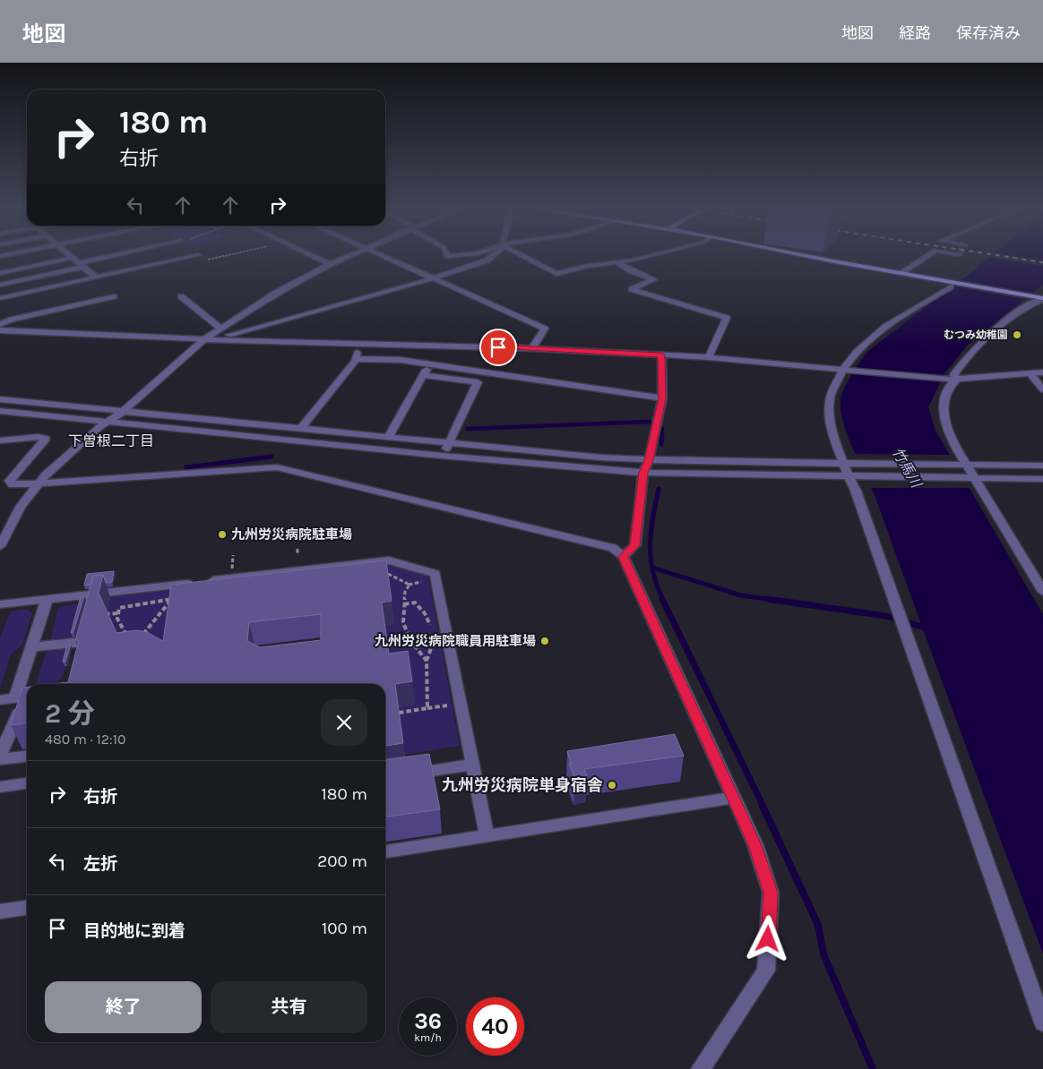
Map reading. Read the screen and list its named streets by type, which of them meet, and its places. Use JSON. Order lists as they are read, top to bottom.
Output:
{
  "districts": ["下曽根二丁目"],
  "water": ["竹馬川"],
  "places": [
    "むつみ幼稚園",
    "九州労災病院駐車場",
    "九州労災病院職員用駐車場",
    "九州労災病院単身宿舎"
  ],
  "page": {
    "header": "地図",
    "nav": ["地図", "経路", "保存済み"],
    "turn": ["180 m", "右折"],
    "heading": ["2 分", "480 m · 12:10"],
    "list": [
      {
        "name": "右折",
        "value": "180 m"
      },
      {
        "name": "左折",
        "value": "200 m"
      },
      {
        "name": "目的地に到着",
        "value": "100 m"
      }
    ],
    "buttons": ["終了", "共有"],
    "speed": "36 km/h",
    "limit": "40"
  }
}
